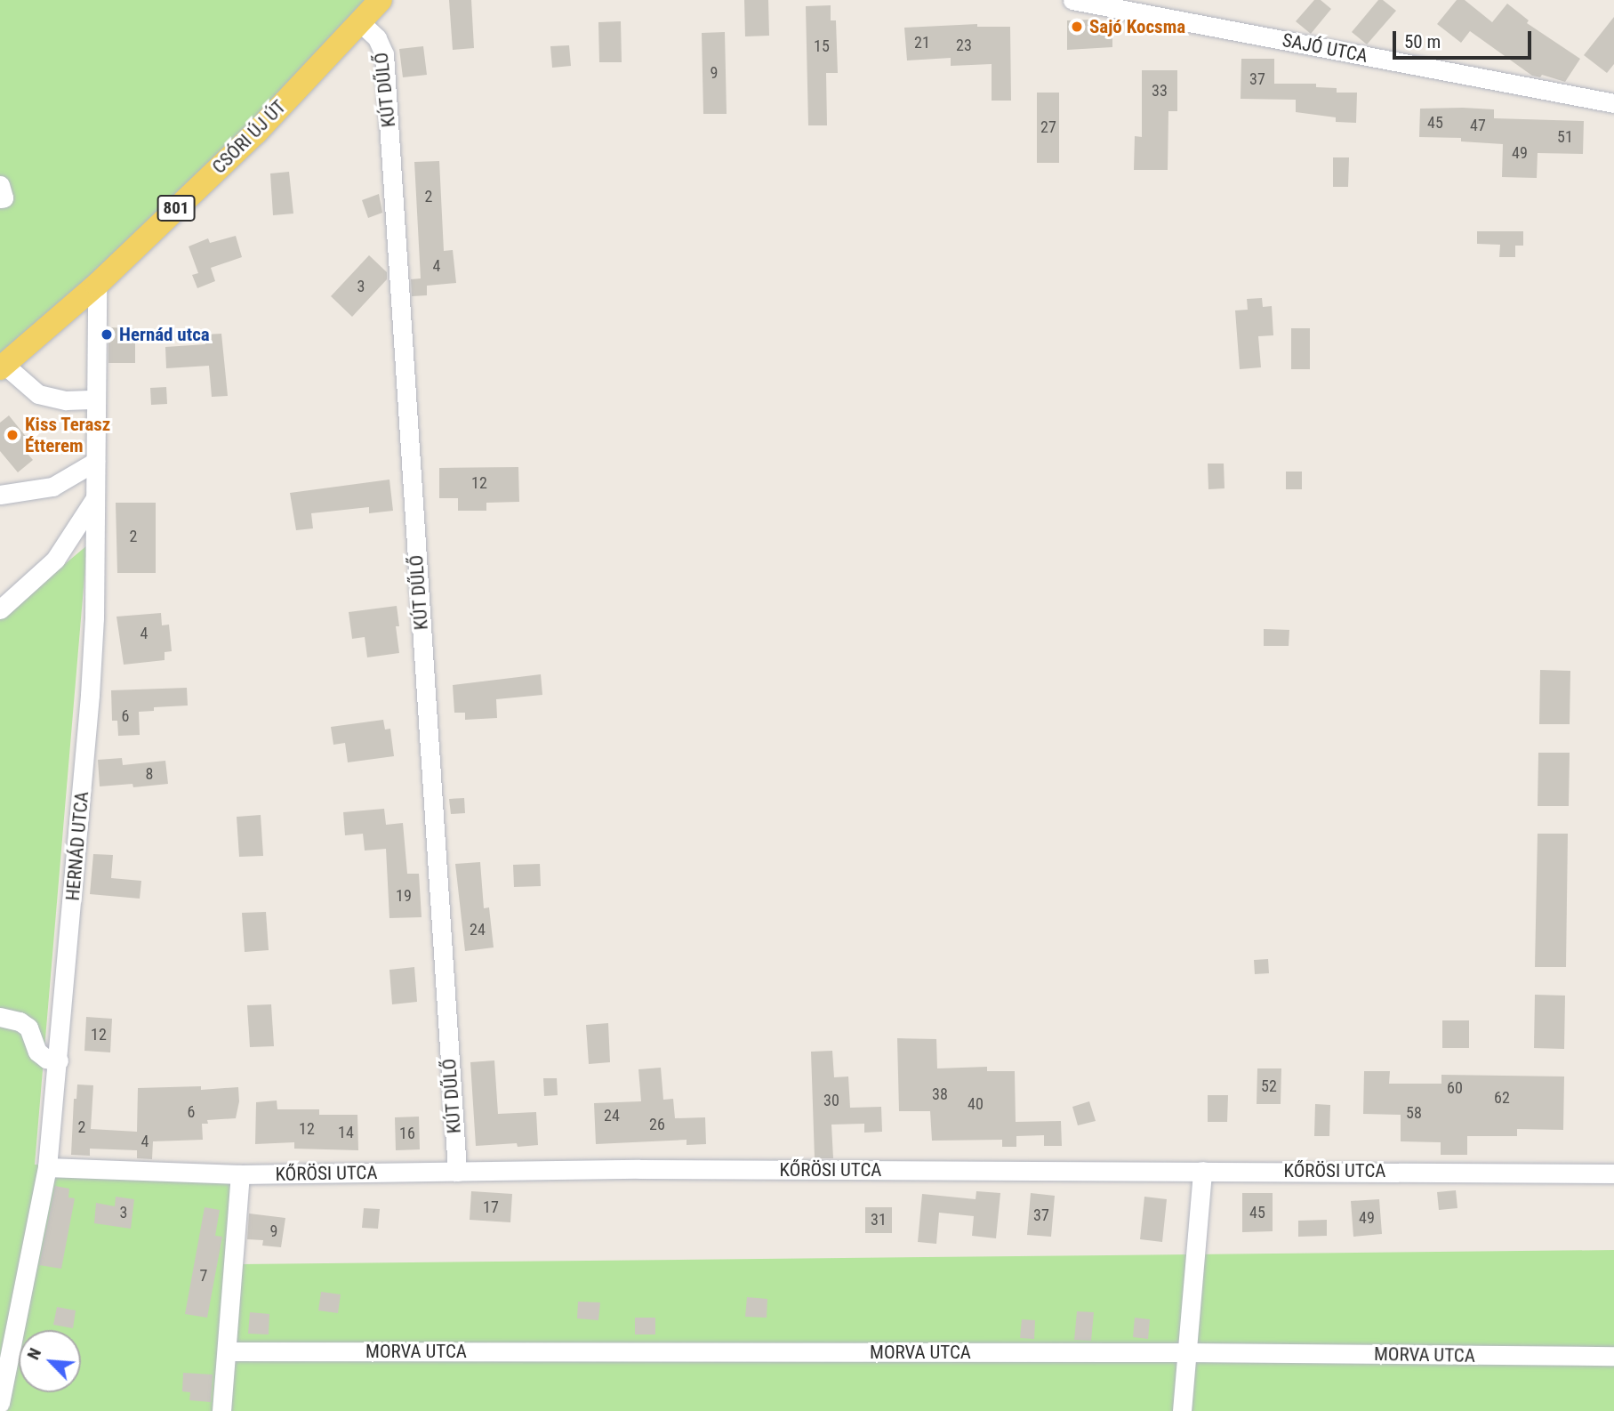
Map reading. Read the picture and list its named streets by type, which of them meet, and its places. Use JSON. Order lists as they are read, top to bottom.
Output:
{
  "streets": {
    "main road": ["CSÓRI ÚJ ÚT", "801"],
    "street": [
      "SAJÓ UTCA",
      "KÚT DŰLŐ",
      "HERNÁD UTCA",
      "KŐRÖSI UTCA",
      "MORVA UTCA"
    ]
  },
  "crossings": [
    ["KÚT DŰLŐ", "CSÓRI ÚJ ÚT"],
    ["KÚT DŰLŐ", "KŐRÖSI UTCA"],
    ["CSÓRI ÚJ ÚT", "HERNÁD UTCA"],
    ["HERNÁD UTCA", "KŐRÖSI UTCA"]
  ],
  "places": ["Sajó Kocsma", "Hernád utca", "Kiss Terasz Étterem"],
  "house_numbers": [
    "21",
    "23",
    "15",
    "9",
    "37",
    "33",
    "45",
    "47",
    "27",
    "51",
    "49",
    "2",
    "4",
    "3",
    "12",
    "2",
    "4",
    "6",
    "8",
    "19",
    "24",
    "12",
    "52",
    "60",
    "38",
    "62",
    "30",
    "40",
    "6",
    "58",
    "24",
    "26",
    "2",
    "12",
    "14",
    "16",
    "4",
    "17",
    "3",
    "45",
    "37",
    "49",
    "31",
    "9",
    "7"
  ],
  "scale_bar": "50 m",
  "north": "top left"
}
